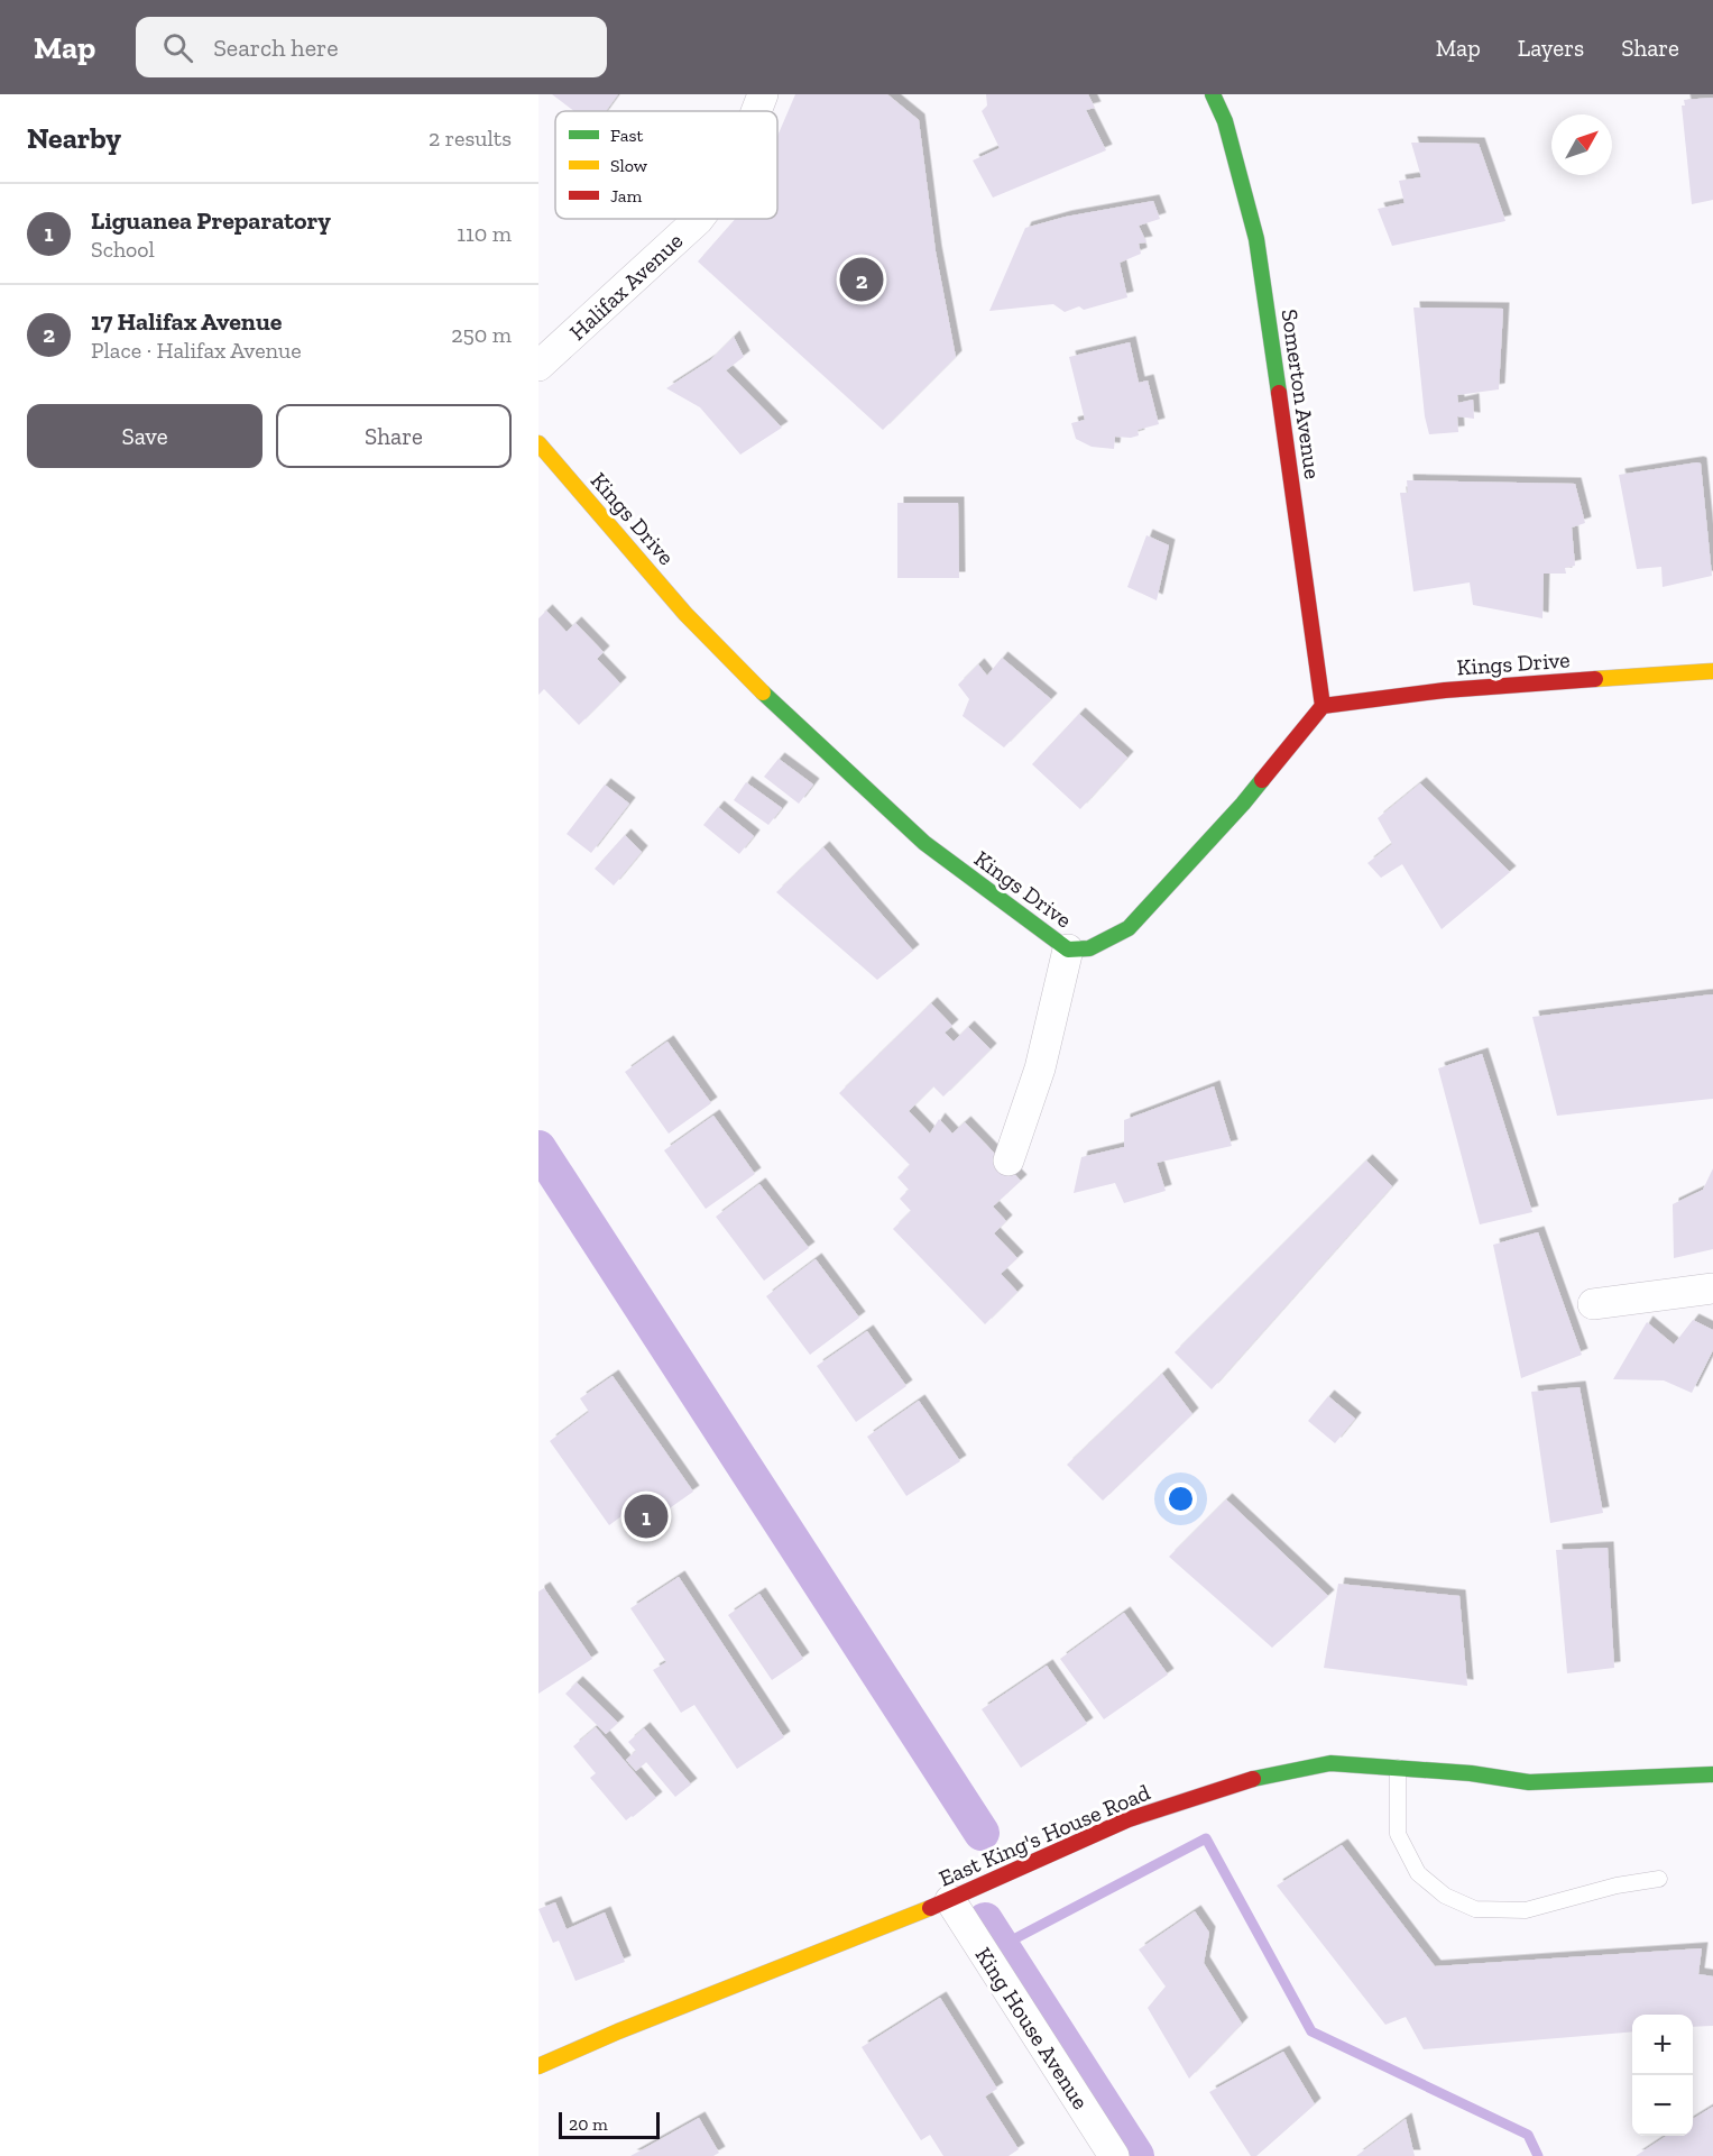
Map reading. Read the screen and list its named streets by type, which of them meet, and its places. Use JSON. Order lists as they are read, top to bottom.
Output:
{
  "streets": {
    "street": [
      "Halifax Avenue",
      "Somerton Avenue",
      "Kings Drive",
      "East King's House Road",
      "King House Avenue"
    ]
  },
  "crossings": [
    ["Somerton Avenue", "Kings Drive"],
    ["East King's House Road", "King House Avenue"]
  ],
  "legend": ["Fast", "Slow", "Jam"],
  "scale_bar": "20 m",
  "north": "top right",
  "page": {
    "header": "Map",
    "search": "Search here",
    "nav": ["Map", "Layers", "Share"],
    "heading": ["Nearby", "2 results"],
    "list": [
      {
        "mark": "1",
        "name": "Liguanea Preparatory",
        "note": "School",
        "value": "110 m"
      },
      {
        "mark": "2",
        "name": "17 Halifax Avenue",
        "note": "Place · Halifax Avenue",
        "value": "250 m"
      }
    ],
    "pins": ["2", "1"],
    "buttons": ["Save", "Share"],
    "map_buttons": ["+", "−"],
    "scale": "20 m"
  }
}
